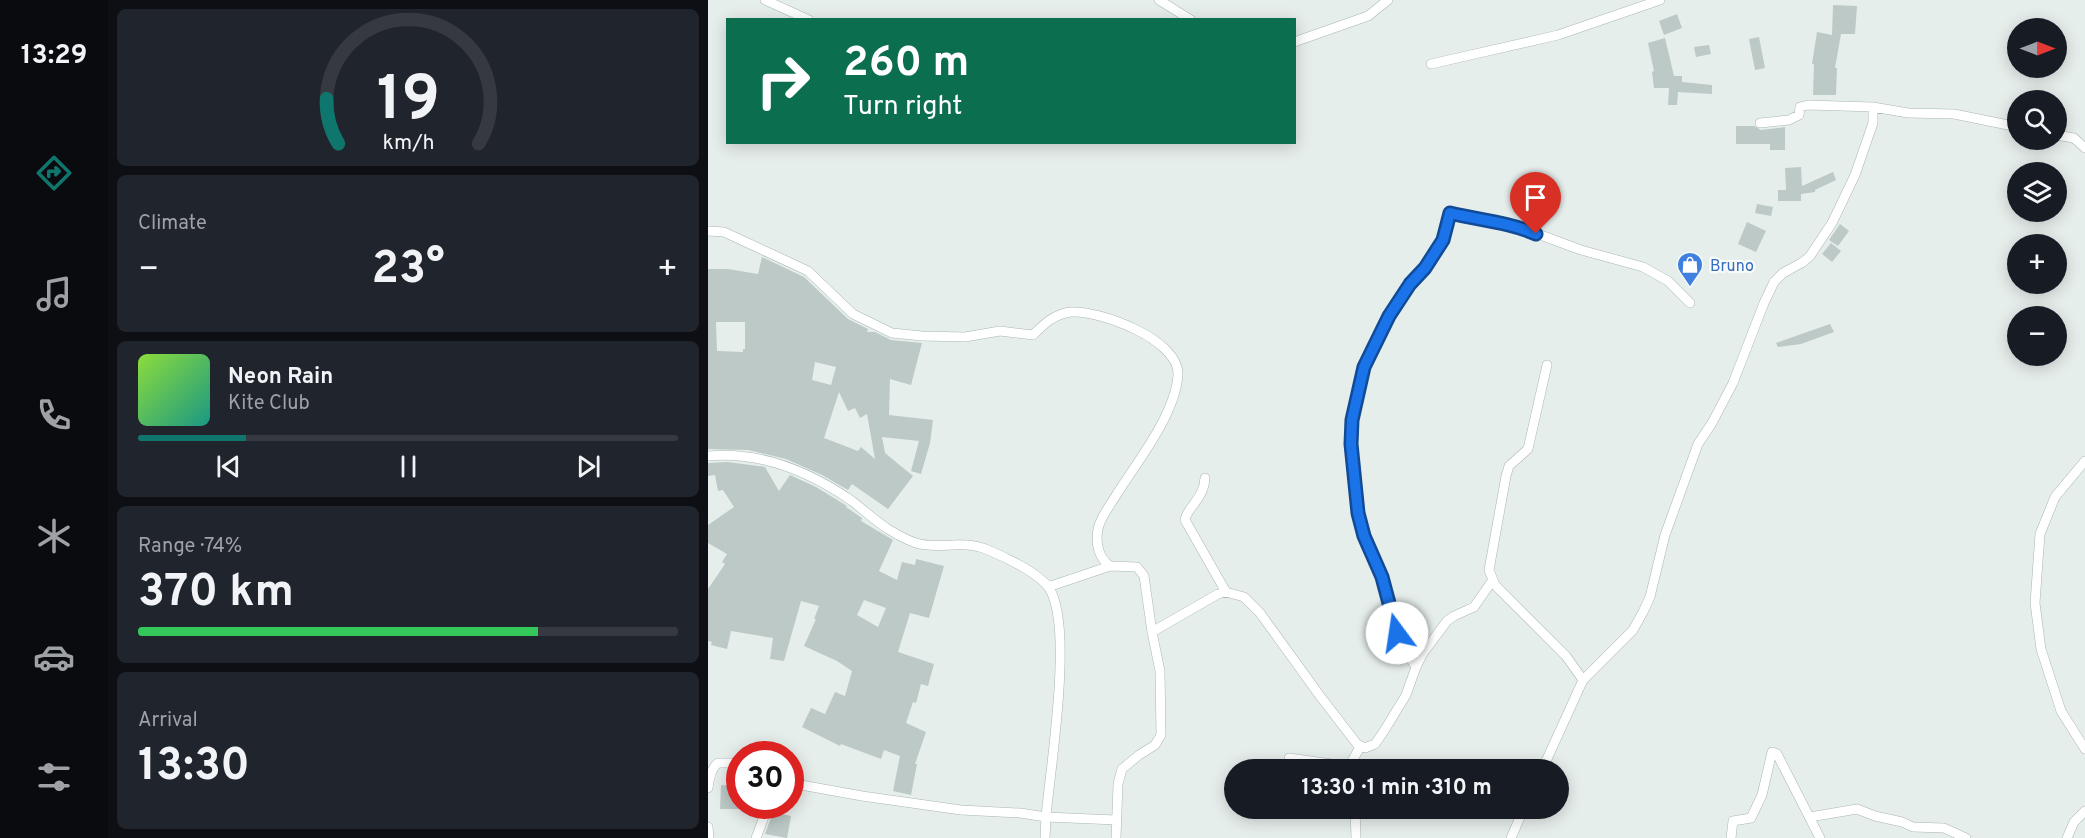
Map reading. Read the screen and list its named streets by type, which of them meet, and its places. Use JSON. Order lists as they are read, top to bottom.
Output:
{
  "places": {
    "shop": ["Bruno"]
  },
  "north": "right",
  "page": {
    "tabs": "13:29",
    "map_buttons": ["+", "−"],
    "turn": ["260 m", "Turn right"],
    "tile": [
      "Climate",
      ["Range · 74%", "370 km"],
      ["Arrival", "13:30"]
    ],
    "heat": ["−", "23°", "+"],
    "song": ["Neon Rain", "Kite Club"],
    "limit": "30",
    "trip": "13:30 · 1 min · 310 m",
    "gauge": ["19", "km/h"]
  }
}
